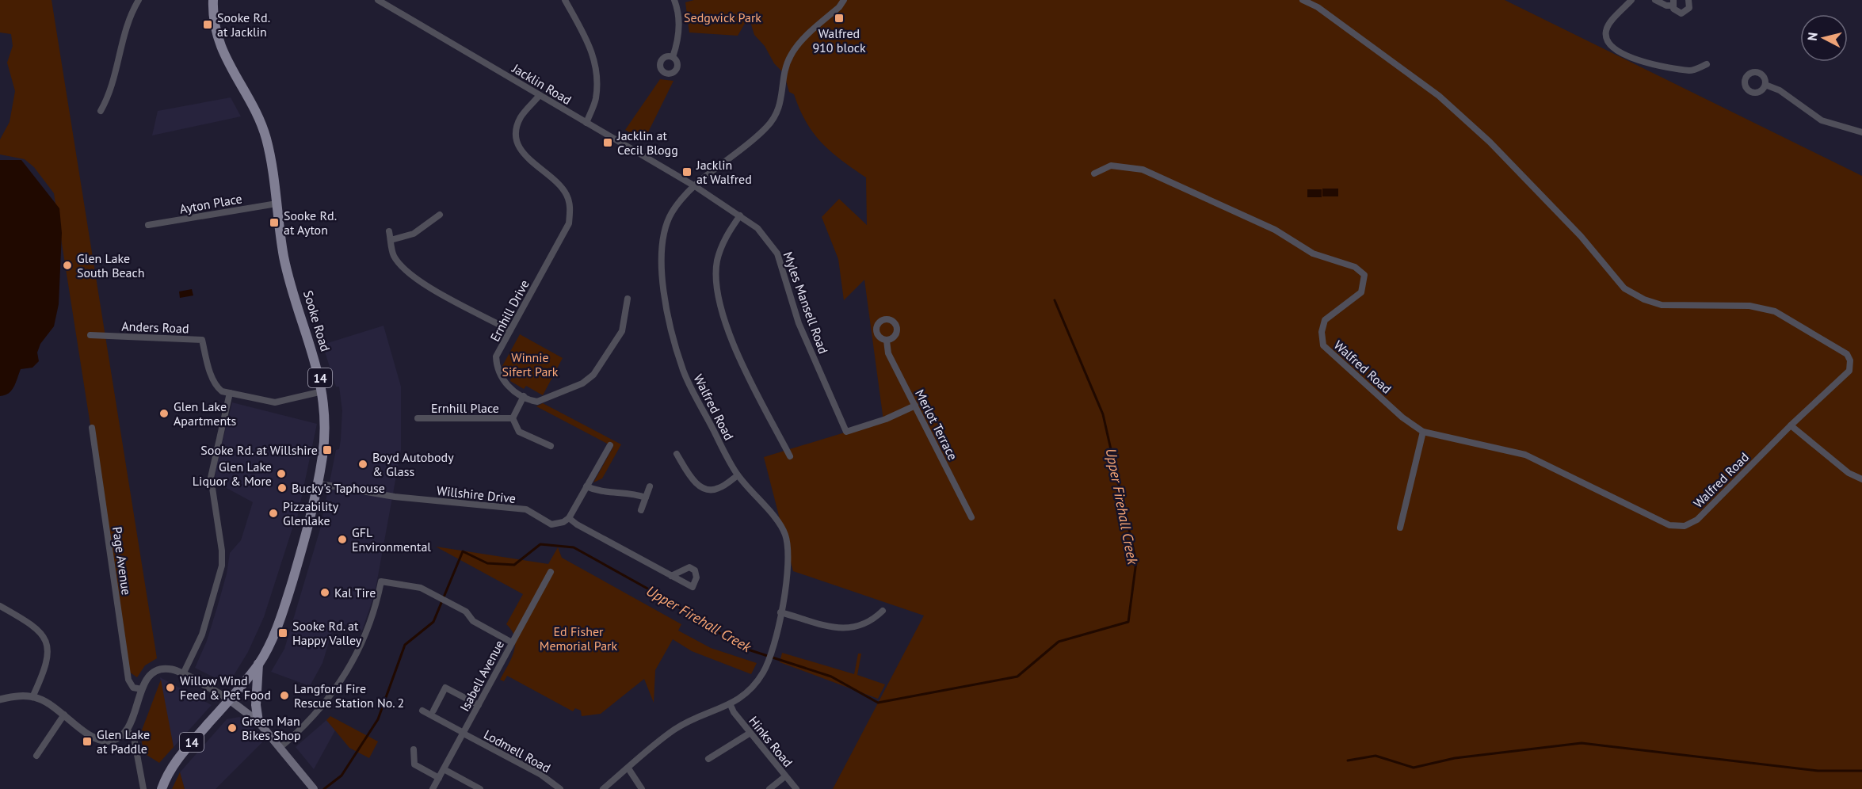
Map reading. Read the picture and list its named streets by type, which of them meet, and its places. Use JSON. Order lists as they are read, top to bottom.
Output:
{
  "streets": {
    "main road": ["Sooke Road", "14"],
    "street": [
      "Jacklin Road",
      "Ayton Place",
      "Myles Mansell Road",
      "Ernhill Drive",
      "Anders Road",
      "Walfred Road",
      "Ernhill Place",
      "Merlot Terrace",
      "Willshire Drive",
      "Page Avenue",
      "Isabell Avenue",
      "Hinks Road",
      "Lodmell Road"
    ]
  },
  "crossings": [
    ["Jacklin Road", "Myles Mansell Road"],
    ["Jacklin Road", "Ernhill Drive"],
    ["Jacklin Road", "Walfred Road"],
    ["Ayton Place", "Sooke Road"],
    ["Myles Mansell Road", "Walfred Road"],
    ["Myles Mansell Road", "Merlot Terrace"],
    ["Ernhill Drive", "Ernhill Place"],
    ["Sooke Road", "Anders Road"],
    ["Sooke Road", "Willshire Drive"],
    ["Walfred Road", "Hinks Road"],
    ["Isabell Avenue", "Lodmell Road"]
  ],
  "water": ["Upper Firehall Creek"],
  "parks": ["Sedgwick Park", "Winnie Sifert Park", "Ed Fisher Memorial Park"],
  "places": {
    "transit": [
      "Walfred 910 block",
      "Sooke Rd. at Jacklin",
      "Jacklin at Cecil Blogg",
      "Jacklin at Walfred",
      "Sooke Rd. at Ayton",
      "Sooke Rd. at Willshire",
      "Sooke Rd. at Happy Valley",
      "Glen Lake at Paddle"
    ],
    "other": [
      "Glen Lake South Beach",
      "Glen Lake Apartments",
      "Boyd Autobody & Glass",
      "Glen Lake Liquor & More",
      "Bucky's Taphouse",
      "Pizzability Glenlake",
      "GFL Environmental",
      "Kal Tire",
      "Willow Wind Feed & Pet Food",
      "Langford Fire Rescue Station No. 2",
      "Green Man Bikes Shop"
    ]
  },
  "north": "left"
}
